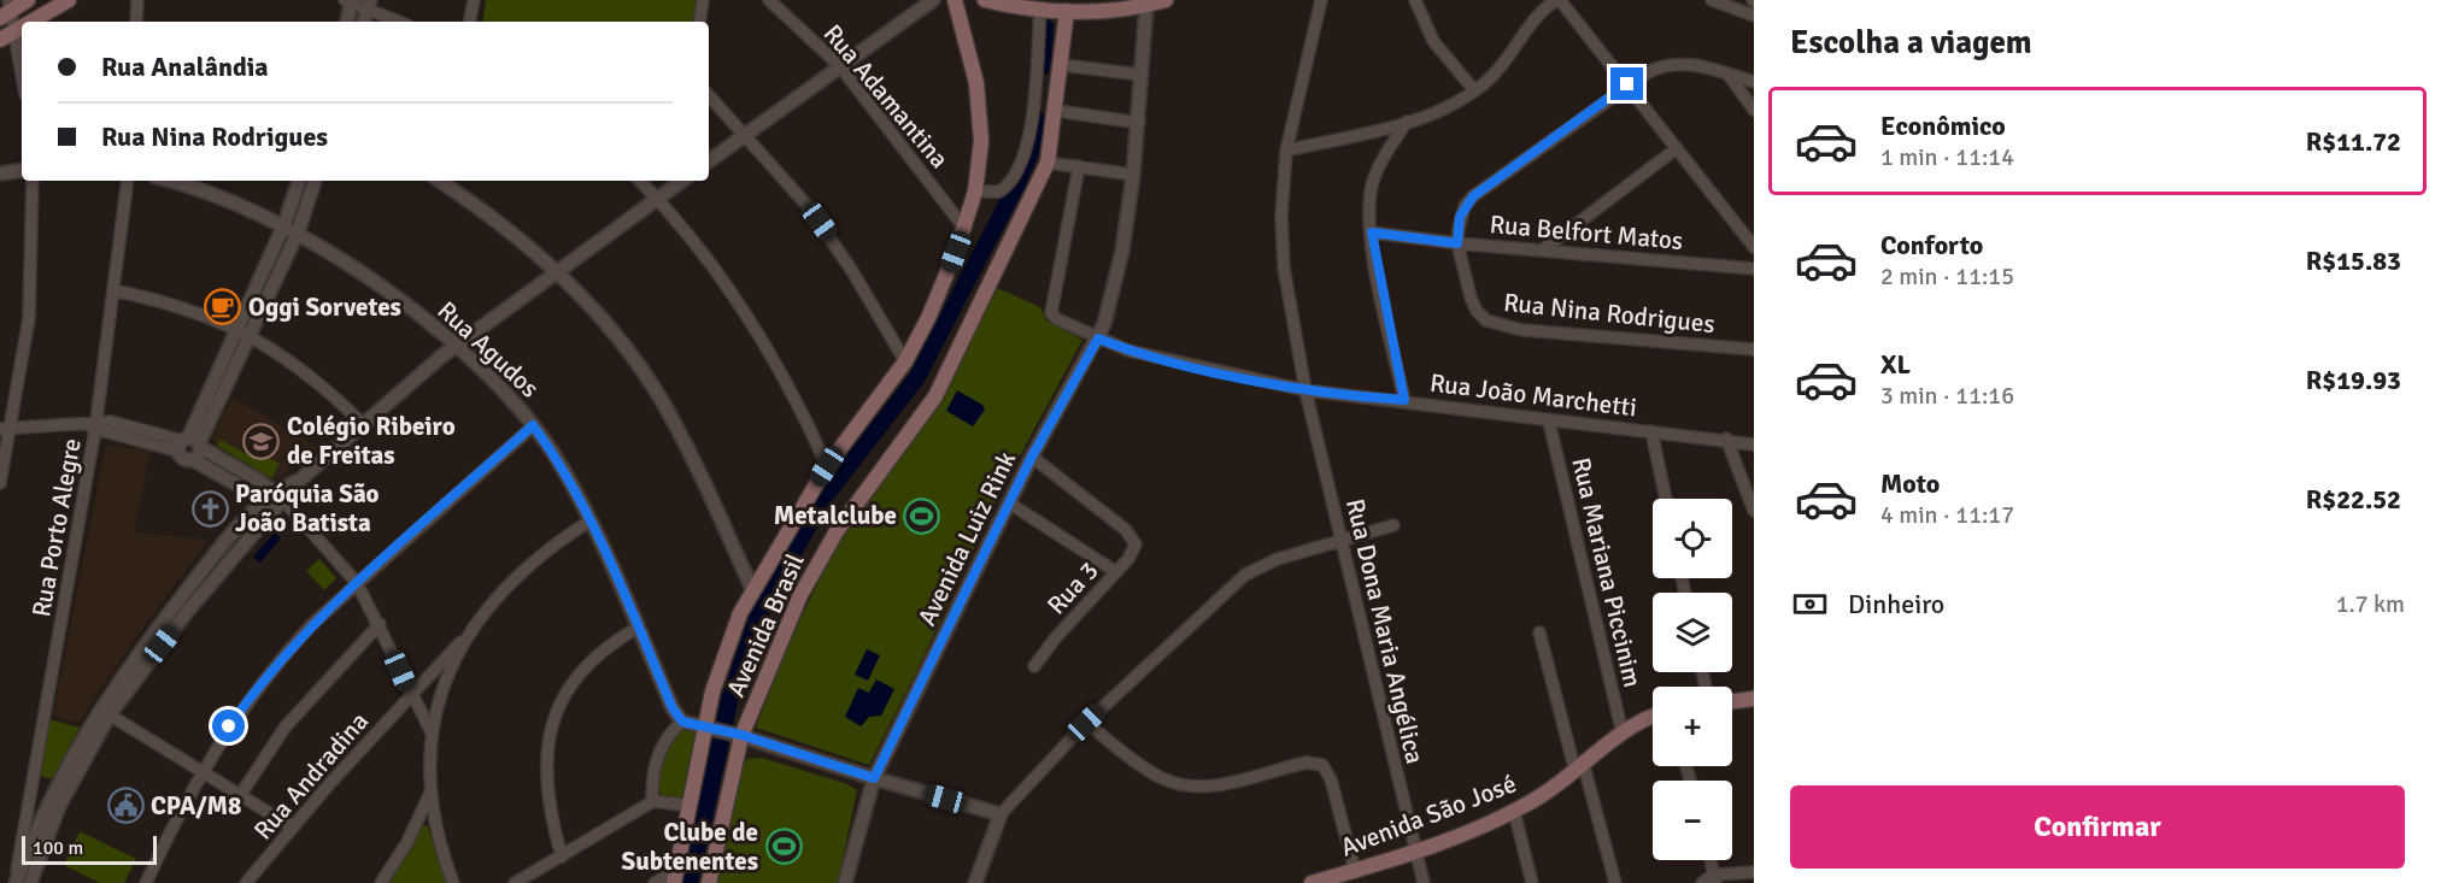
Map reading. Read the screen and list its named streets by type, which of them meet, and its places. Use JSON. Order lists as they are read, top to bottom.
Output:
{
  "streets": {
    "main road": ["Avenida Brasil", "Avenida São José"],
    "street": [
      "Rua Adamantina",
      "Rua Belfort Matos",
      "Rua Nina Rodrigues",
      "Rua Agudos",
      "Rua João Marchetti",
      "Rua Porto Alegre",
      "Avenida Luiz Rink",
      "Rua Mariana Piccinim",
      "Rua 3",
      "Rua Dona Maria Angélica",
      "Rua Andradina"
    ]
  },
  "crossings": [
    ["Rua Adamantina", "Avenida Brasil"],
    ["Rua Belfort Matos", "Rua Nina Rodrigues"],
    ["Rua João Marchetti", "Avenida Luiz Rink"],
    ["Rua João Marchetti", "Rua Mariana Piccinim"],
    ["Rua João Marchetti", "Rua Dona Maria Angélica"],
    ["Avenida Luiz Rink", "Rua 3"],
    ["Rua Mariana Piccinim", "Avenida São José"],
    ["Rua Dona Maria Angélica", "Avenida São José"]
  ],
  "places": {
    "cafe": ["Oggi Sorvetes"],
    "school or university": ["Colégio Ribeiro de Freitas"],
    "church": ["Paróquia São João Batista"],
    "sports": ["Metalclube", "Clube de Subtenentes"],
    "public building": ["CPA/M8"]
  },
  "scale_bar": "100 m",
  "page": {
    "heading": "Escolha a viagem",
    "banner": ["Rua Analândia", "Rua Nina Rodrigues"],
    "list": [
      {
        "name": "Econômico",
        "note": "1 min · 11:14",
        "value": "R$11.72"
      },
      {
        "name": "Conforto",
        "note": "2 min · 11:15",
        "value": "R$15.83"
      },
      {
        "name": "XL",
        "note": "3 min · 11:16",
        "value": "R$19.93"
      },
      {
        "name": "Moto",
        "note": "4 min · 11:17",
        "value": "R$22.52"
      }
    ],
    "map_buttons": ["+", "−"],
    "pay": ["Dinheiro", "1.7 km"],
    "buttons": "Confirmar",
    "scale": "100 m"
  }
}
